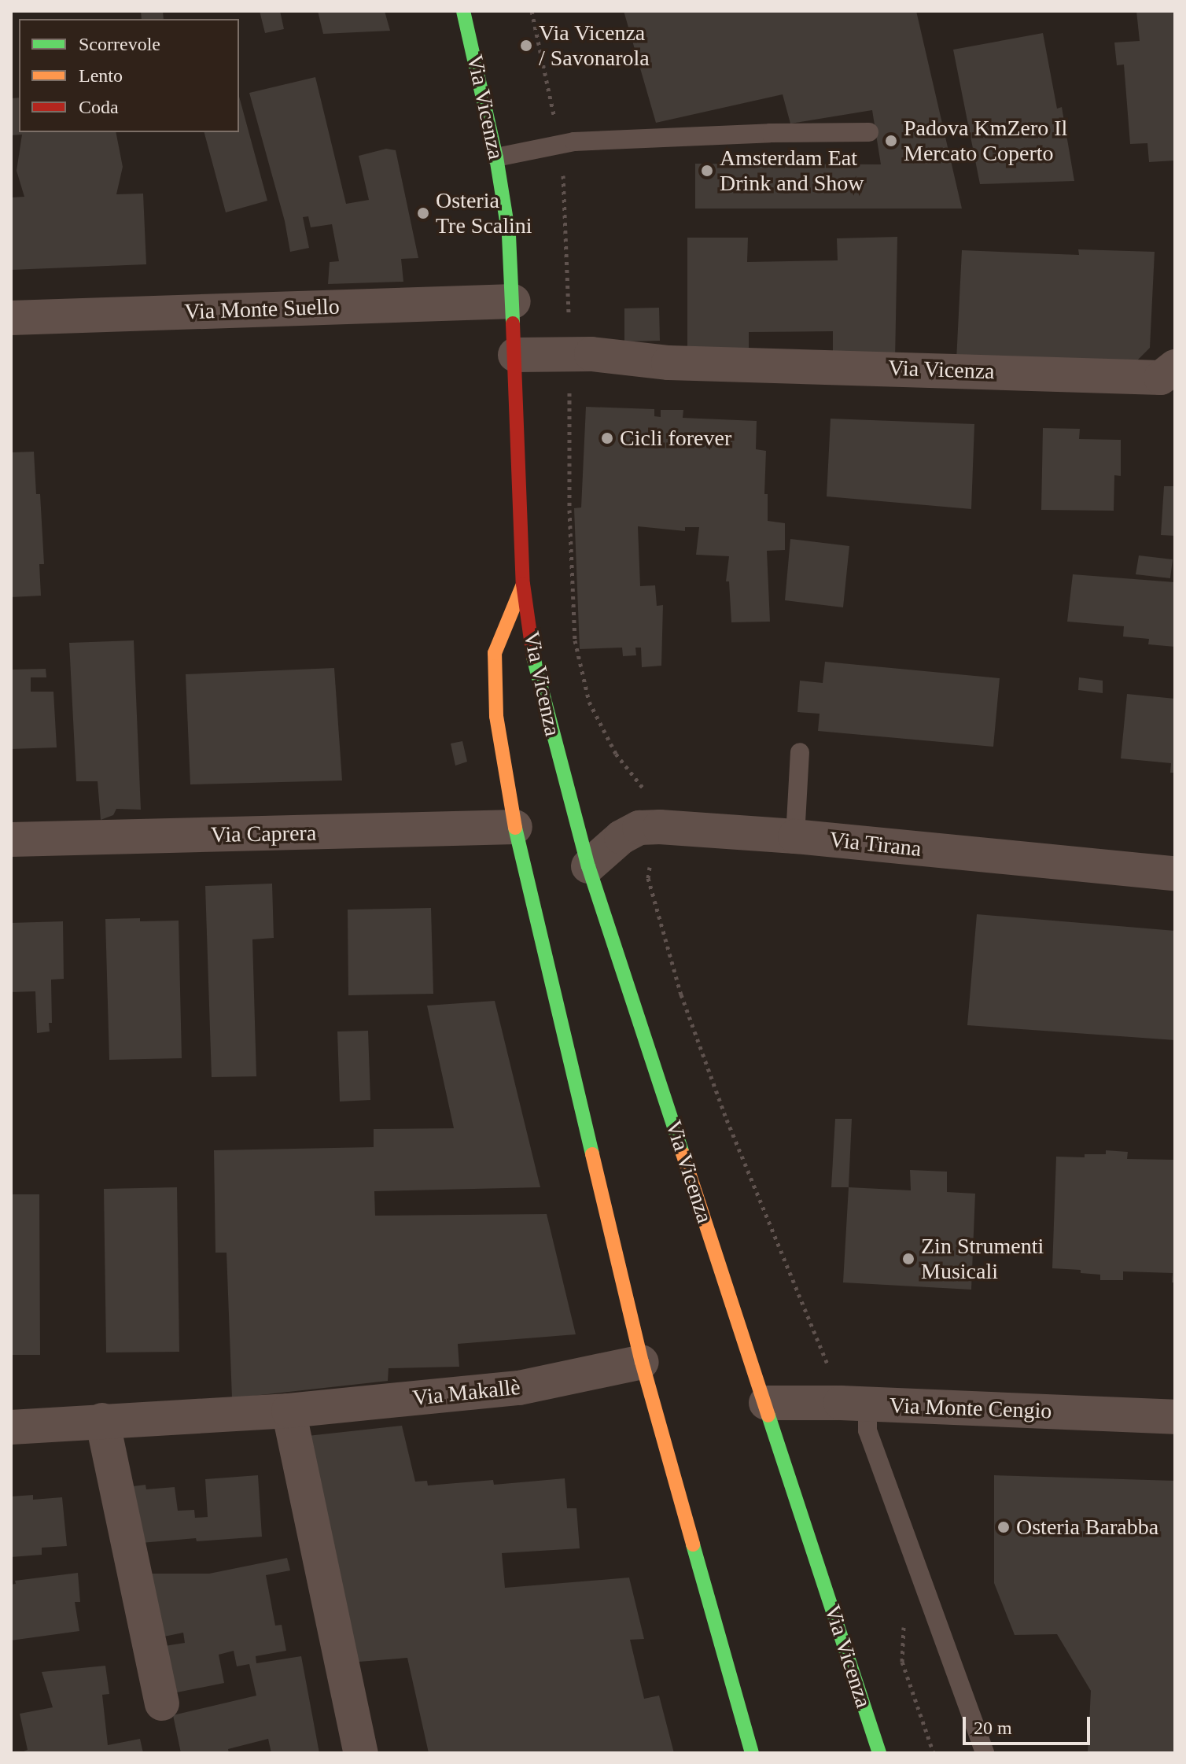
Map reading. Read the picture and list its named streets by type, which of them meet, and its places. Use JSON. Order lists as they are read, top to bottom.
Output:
{
  "streets": {
    "main road": ["Via Vicenza"],
    "street": [
      "Via Monte Suello",
      "Via Caprera",
      "Via Tirana",
      "Via Makallè",
      "Via Monte Cengio"
    ]
  },
  "crossings": [
    ["Via Vicenza", "Via Monte Suello"],
    ["Via Vicenza", "Via Caprera"],
    ["Via Vicenza", "Via Tirana"],
    ["Via Vicenza", "Via Makallè"],
    ["Via Vicenza", "Via Monte Cengio"]
  ],
  "places": [
    "Via Vicenza / Savonarola",
    "Padova KmZero Il Mercato Coperto",
    "Amsterdam Eat Drink and Show",
    "Osteria Tre Scalini",
    "Cicli forever",
    "Zin Strumenti Musicali",
    "Osteria Barabba"
  ],
  "legend": ["Scorrevole", "Lento", "Coda"],
  "scale_bar": "20 m"
}
